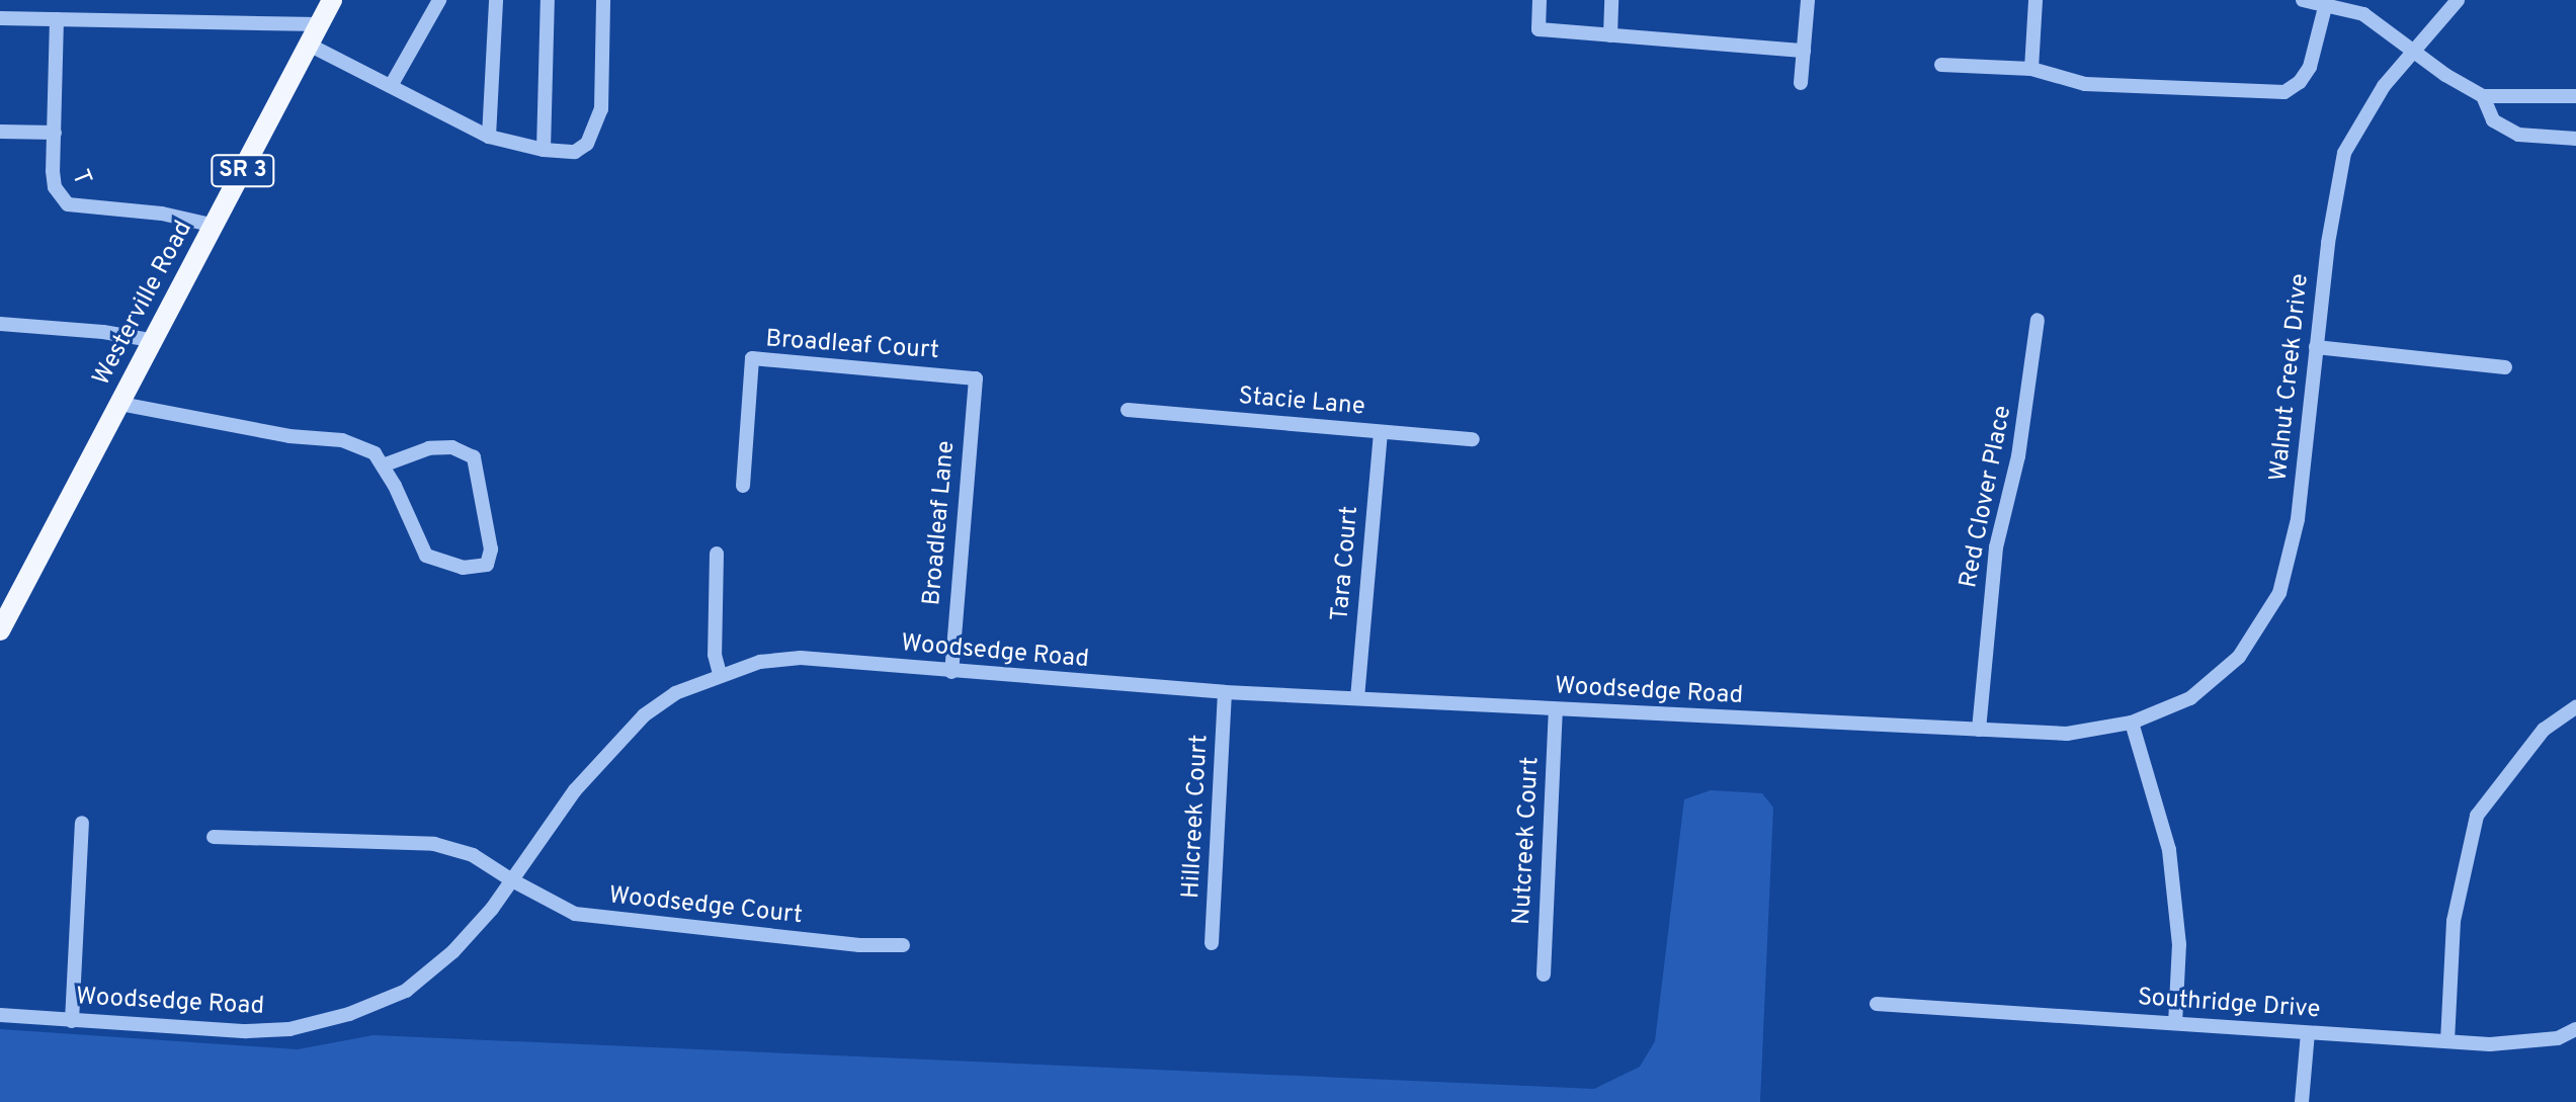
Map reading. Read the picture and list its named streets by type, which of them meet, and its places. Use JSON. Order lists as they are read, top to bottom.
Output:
{
  "streets": {
    "main road": ["SR 3", "Westerville Road"],
    "street": [
      "T",
      "Broadleaf Court",
      "Walnut Creek Drive",
      "Stacie Lane",
      "Red Clover Place",
      "Broadleaf Lane",
      "Tara Court",
      "Woodsedge Road",
      "Hillcreek Court",
      "Nutcreek Court",
      "Woodsedge Court",
      "Southridge Drive"
    ]
  },
  "crossings": [
    ["T", "Westerville Road"],
    ["Broadleaf Court", "Broadleaf Lane"],
    ["Walnut Creek Drive", "Woodsedge Road"],
    ["Stacie Lane", "Tara Court"],
    ["Red Clover Place", "Woodsedge Road"],
    ["Broadleaf Lane", "Woodsedge Road"],
    ["Tara Court", "Woodsedge Road"],
    ["Woodsedge Road", "Hillcreek Court"],
    ["Woodsedge Road", "Nutcreek Court"],
    ["Woodsedge Road", "Woodsedge Court"]
  ]
}
